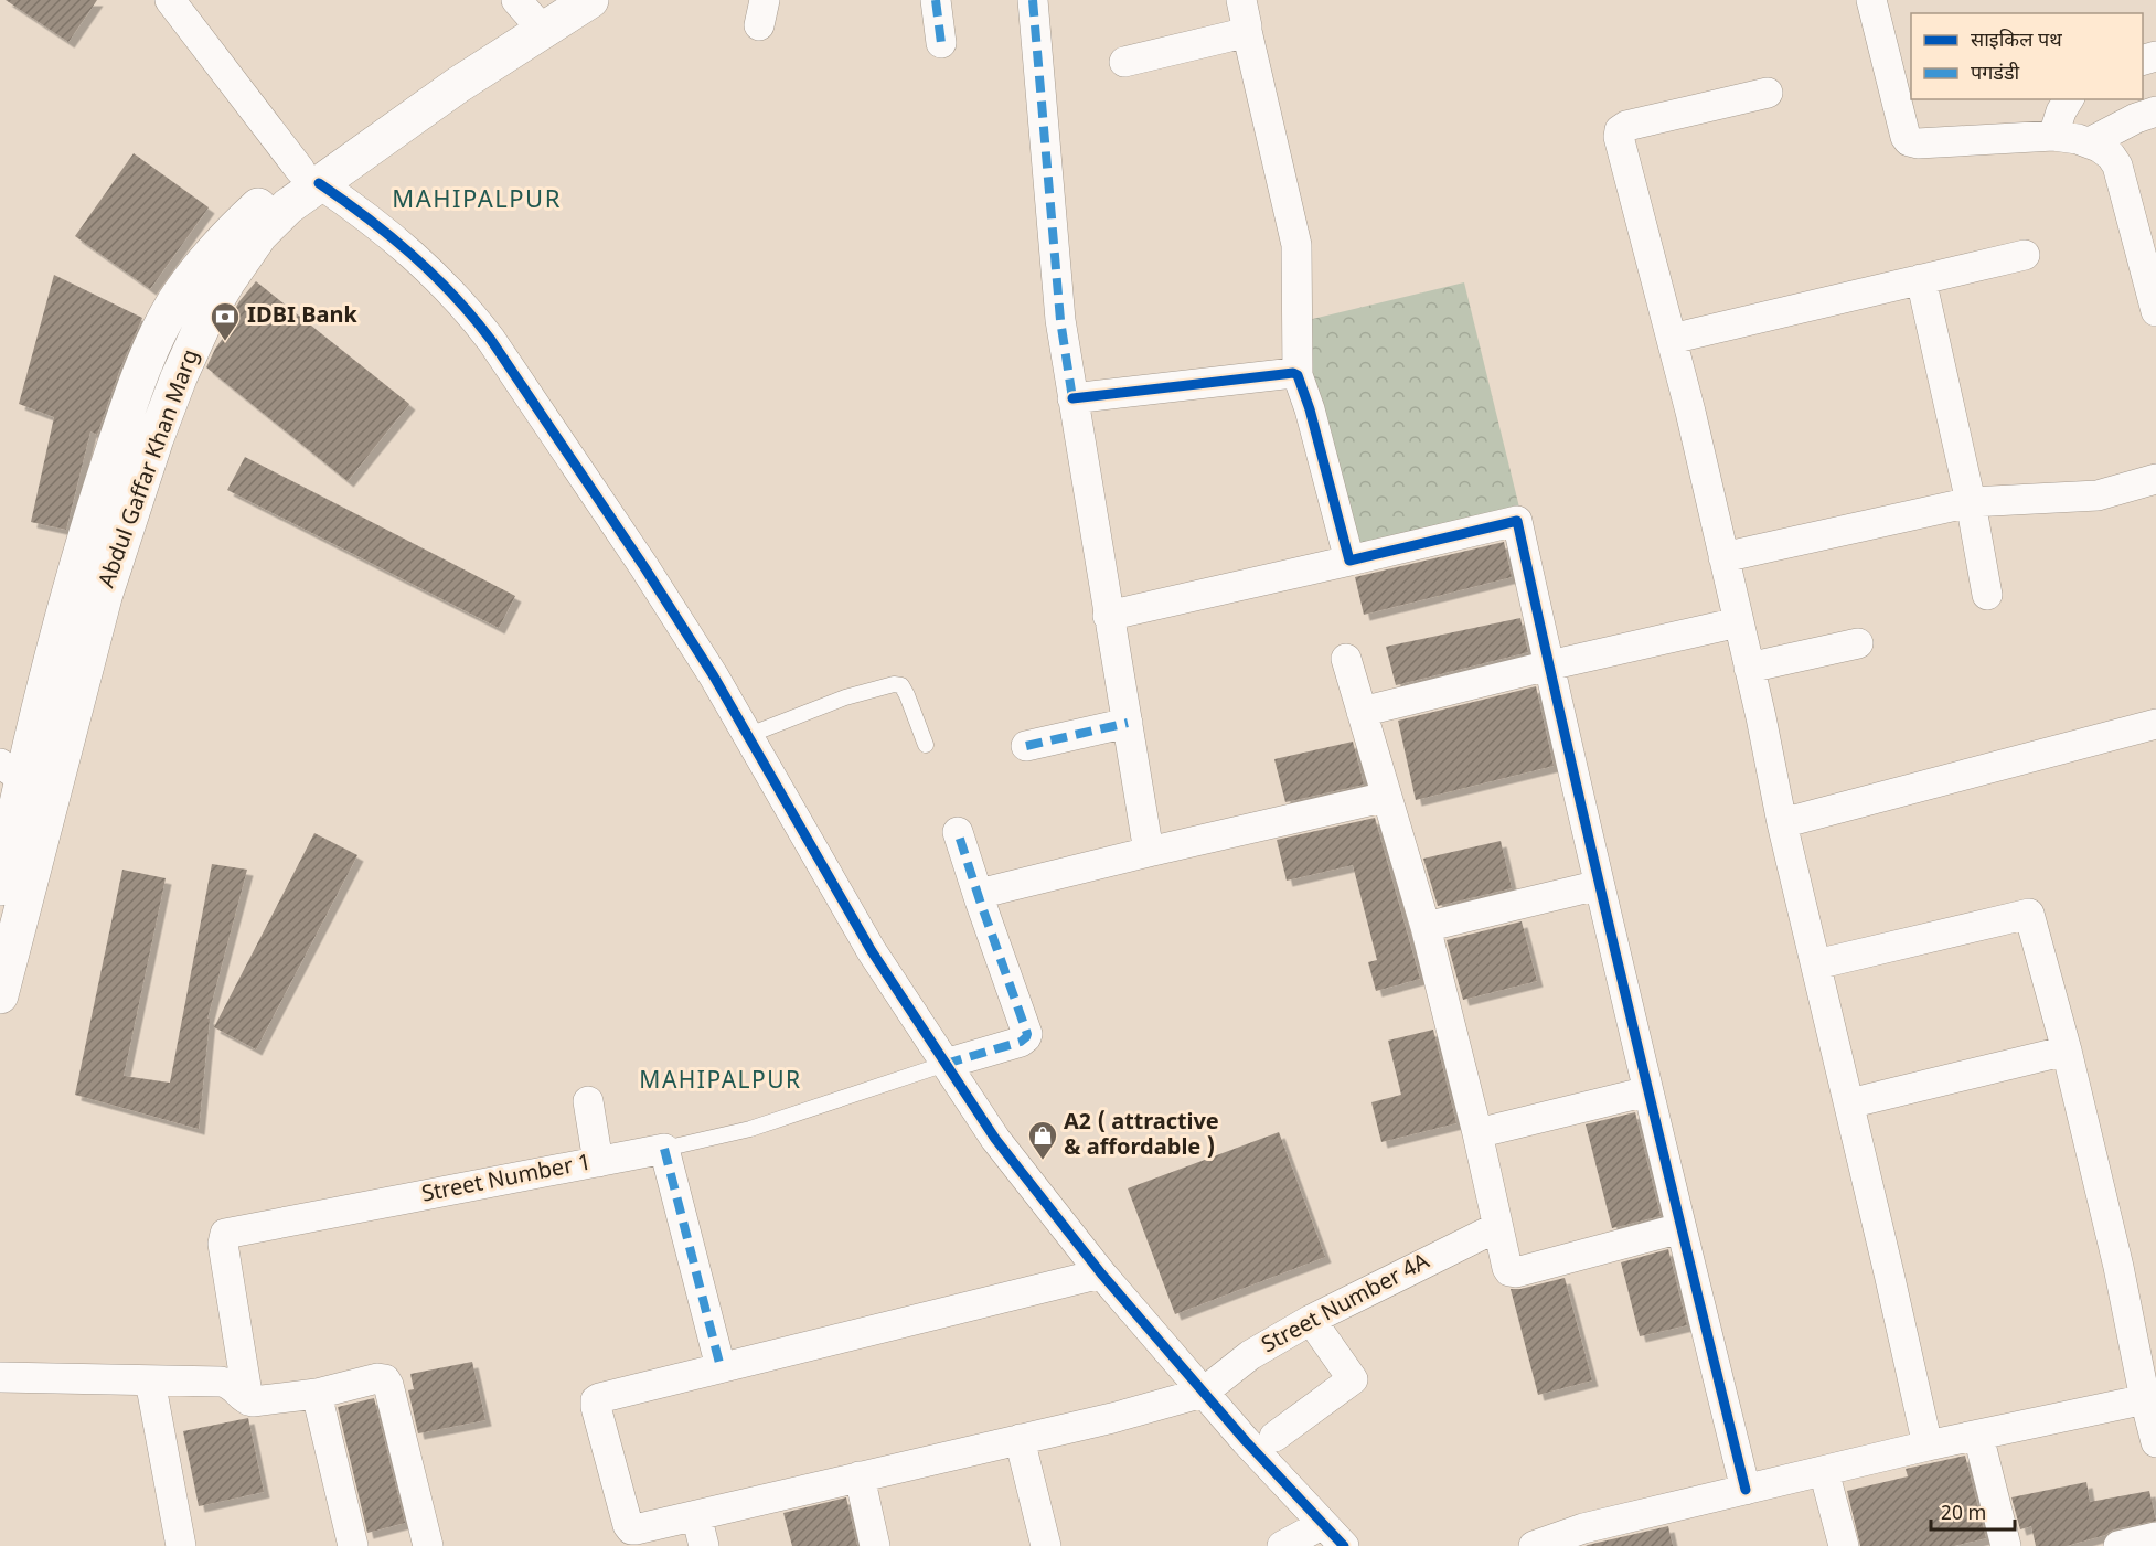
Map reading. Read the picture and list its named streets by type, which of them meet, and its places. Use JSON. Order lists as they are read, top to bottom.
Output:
{
  "streets": {
    "main road": ["Abdul Gaffar Khan Marg"],
    "street": ["Street Number 1", "Street Number 4A"]
  },
  "districts": ["MAHIPALPUR", "MAHIPALPUR"],
  "places": {
    "bank": ["IDBI Bank"],
    "shop": ["A2 ( attractive & affordable )"]
  },
  "legend": ["साइकिल पथ", "पगडंडी"],
  "scale_bar": "20 m"
}
